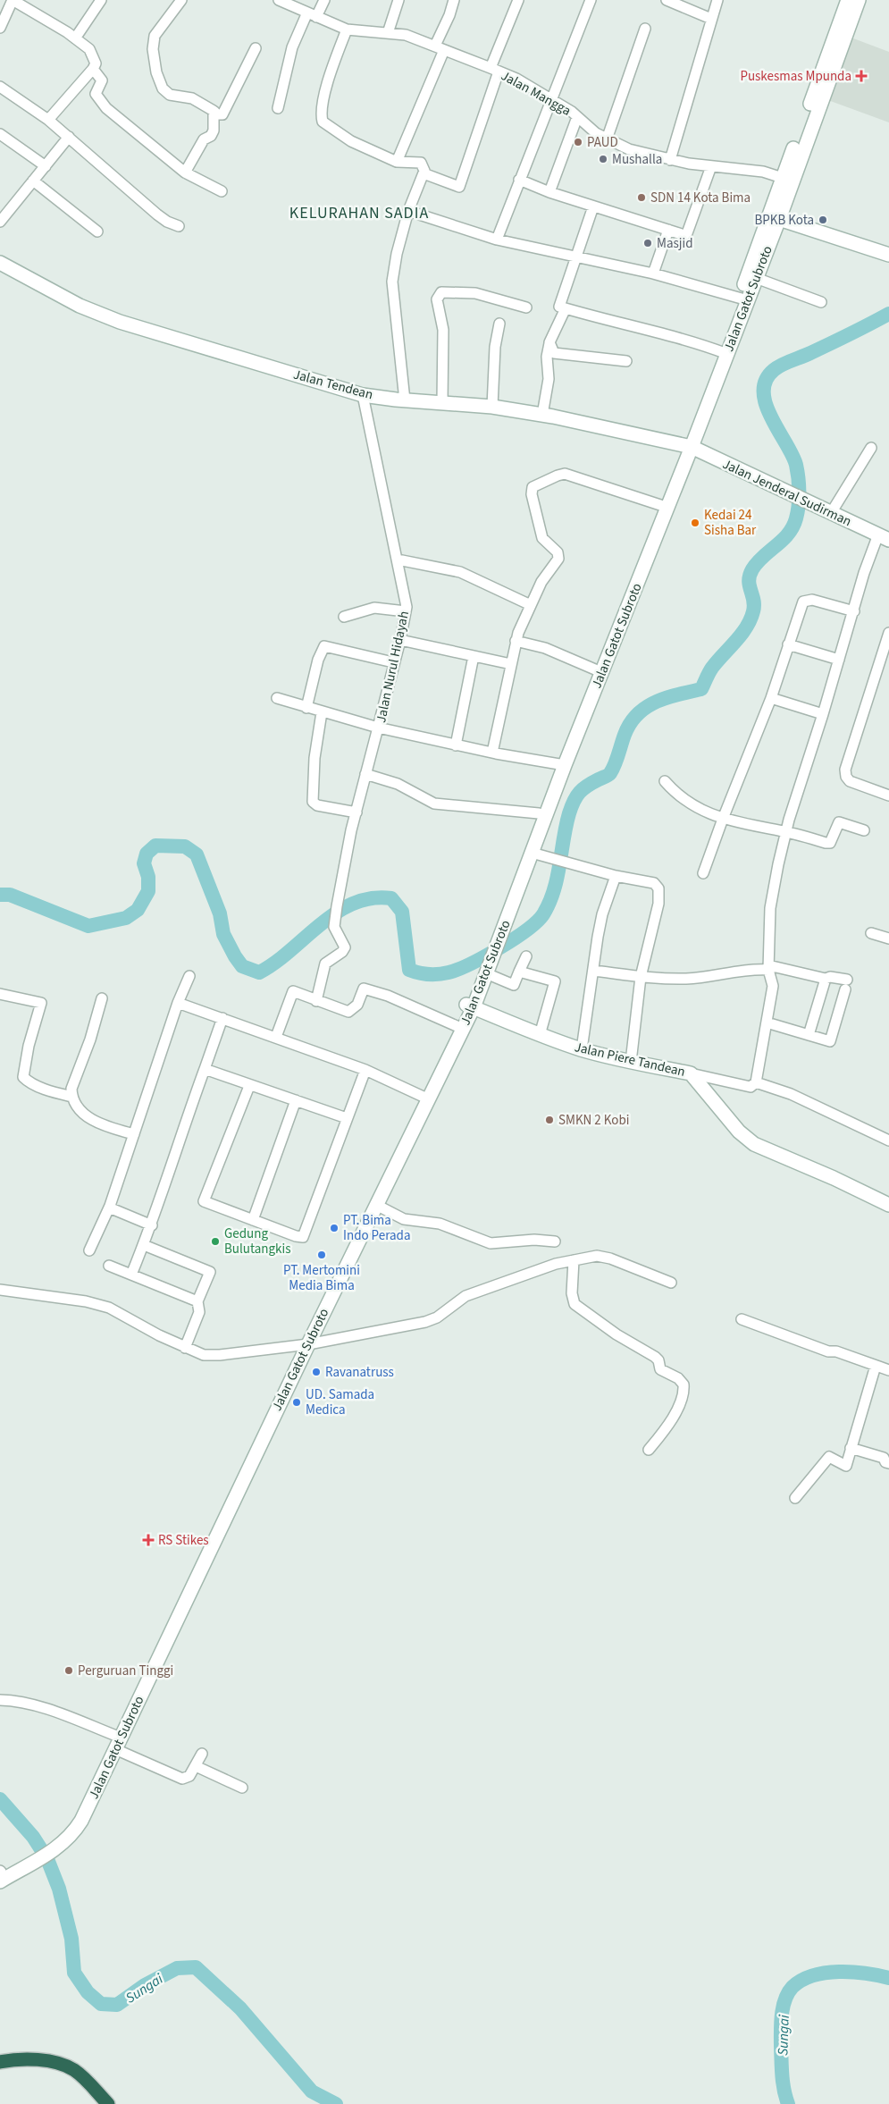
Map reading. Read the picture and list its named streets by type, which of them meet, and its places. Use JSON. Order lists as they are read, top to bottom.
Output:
{
  "streets": {
    "street": [
      "Jalan Mangga",
      "Jalan Gatot Subroto",
      "Jalan Tendean",
      "Jalan Jenderal Sudirman",
      "Jalan Nurul Hidayah",
      "Jalan Piere Tandean"
    ]
  },
  "crossings": [
    ["Jalan Mangga", "Jalan Gatot Subroto"],
    ["Jalan Gatot Subroto", "Jalan Tendean"],
    ["Jalan Gatot Subroto", "Jalan Jenderal Sudirman"],
    ["Jalan Gatot Subroto", "Jalan Nurul Hidayah"],
    ["Jalan Gatot Subroto", "Jalan Piere Tandean"],
    ["Jalan Tendean", "Jalan Jenderal Sudirman"],
    ["Jalan Tendean", "Jalan Nurul Hidayah"]
  ],
  "districts": ["KELURAHAN SADIA"],
  "water": ["Sungai"],
  "places": {
    "health": ["Puskesmas Mpunda", "RS Stikes"],
    "other": [
      "PAUD",
      "Mushalla",
      "SDN 14 Kota Bima",
      "BPKB Kota",
      "Masjid",
      "Kedai 24 Sisha Bar",
      "SMKN 2 Kobi",
      "PT. Bima Indo Perada",
      "Gedung Bulutangkis",
      "PT. Mertomini Media Bima",
      "Ravanatruss",
      "UD. Samada Medica",
      "Perguruan Tinggi"
    ]
  }
}
